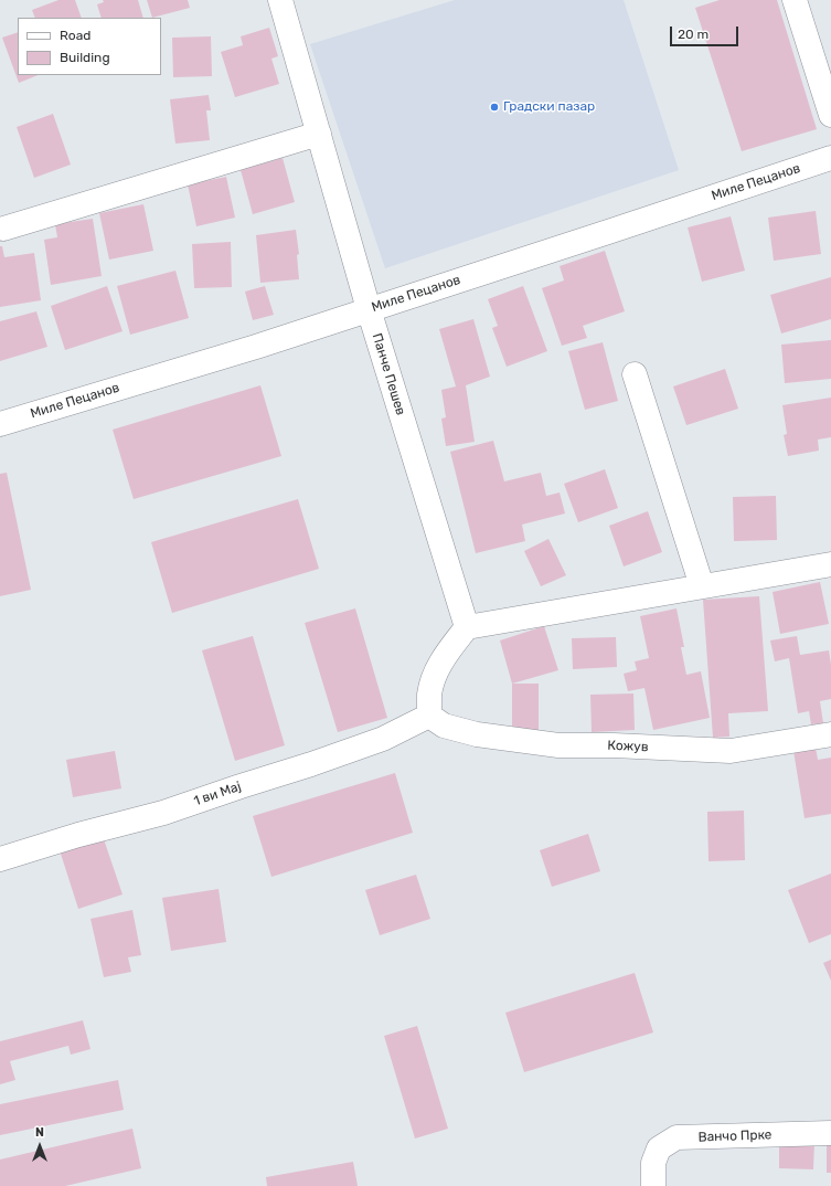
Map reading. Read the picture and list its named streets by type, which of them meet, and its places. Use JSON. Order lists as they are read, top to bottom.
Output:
{
  "streets": {
    "street": [
      "Миле Пецанов",
      "Панче Пешев",
      "Кожув",
      "1 ви Мај",
      "Ванчо Прке"
    ]
  },
  "crossings": [
    ["Миле Пецанов", "Панче Пешев"],
    ["Кожув", "1 ви Мај"]
  ],
  "places": ["Градски пазар"],
  "legend": ["Road", "Building"],
  "scale_bar": "20 m",
  "north": "top"
}
